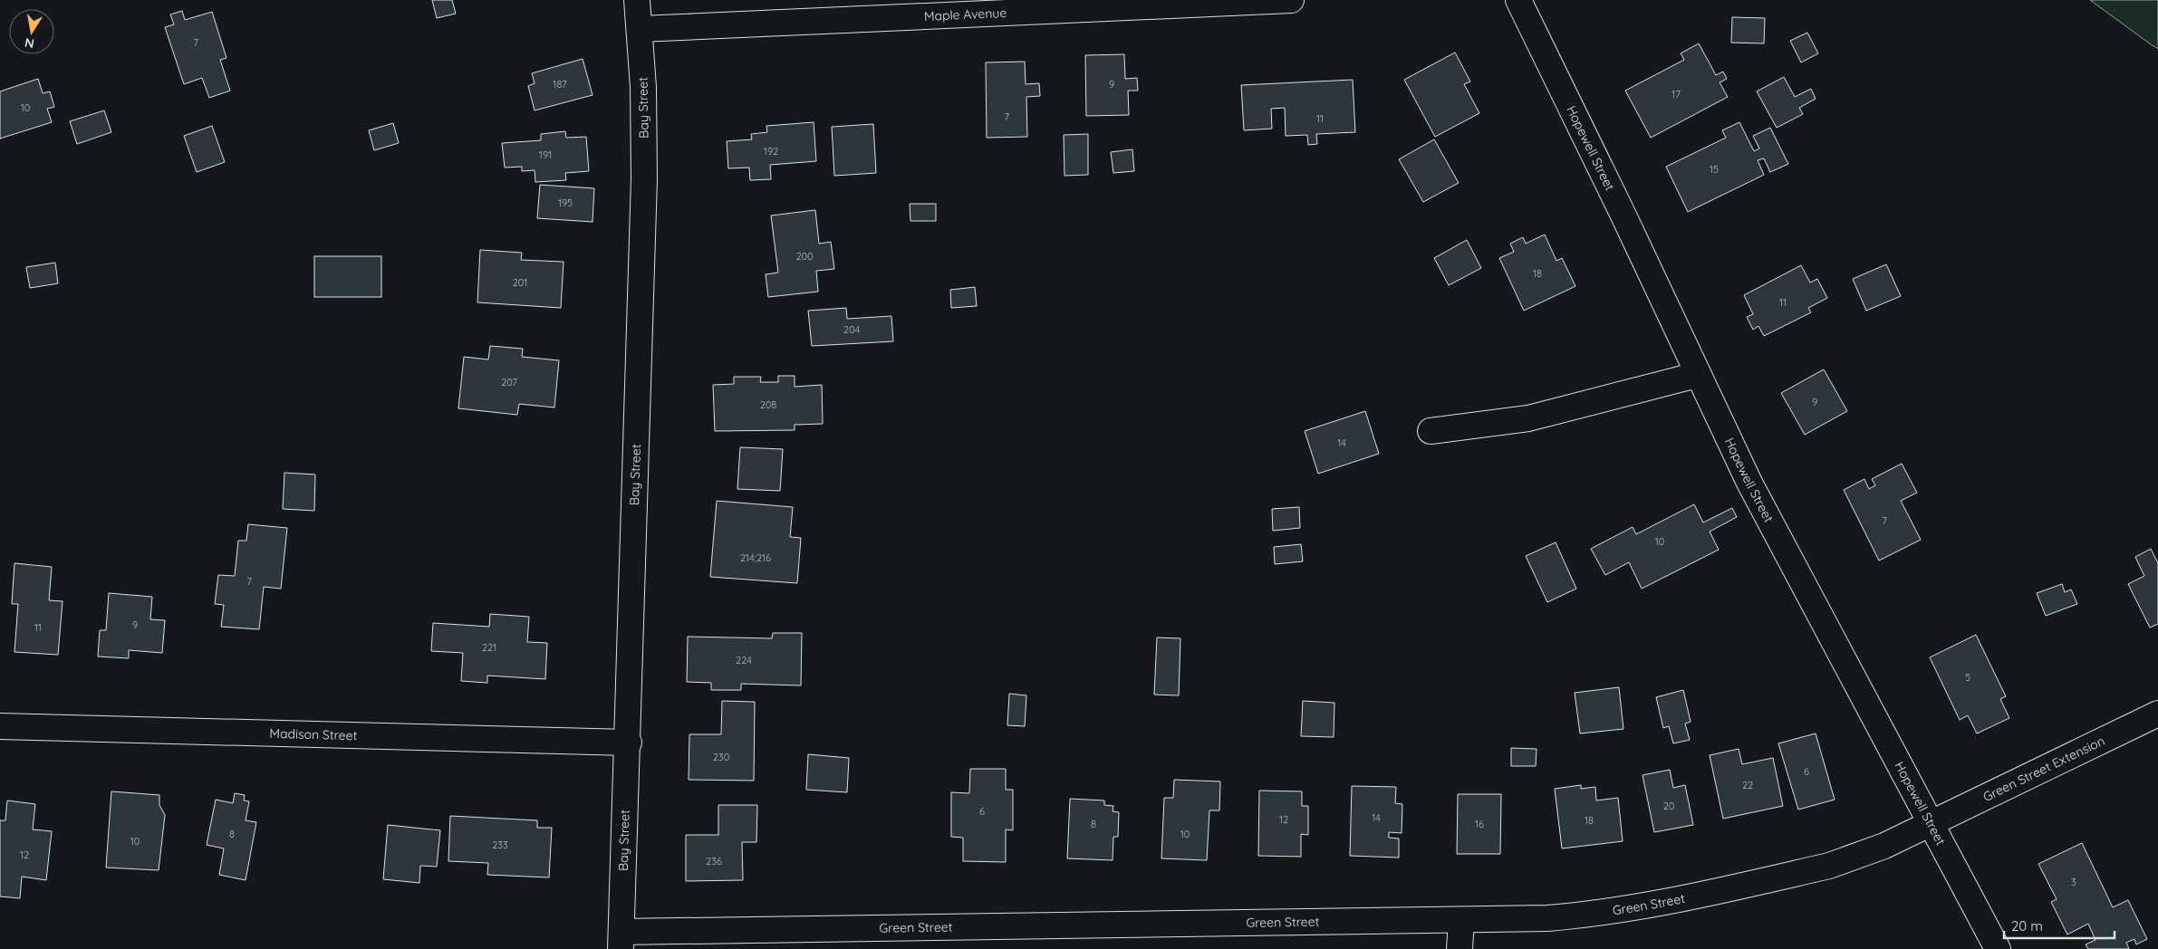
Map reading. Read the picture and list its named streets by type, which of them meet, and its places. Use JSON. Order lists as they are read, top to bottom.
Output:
{
  "streets": {
    "street": [
      "Maple Avenue",
      "Bay Street",
      "Hopewell Street",
      "Madison Street",
      "Green Street Extension",
      "Green Street"
    ]
  },
  "crossings": [
    ["Maple Avenue", "Bay Street"],
    ["Bay Street", "Madison Street"],
    ["Bay Street", "Green Street"],
    ["Hopewell Street", "Green Street Extension"],
    ["Hopewell Street", "Green Street"],
    ["Green Street Extension", "Green Street"]
  ],
  "house_numbers": [
    "7",
    "187",
    "9",
    "17",
    "10",
    "7",
    "11",
    "192",
    "191",
    "15",
    "195",
    "200",
    "18",
    "201",
    "11",
    "204",
    "207",
    "9",
    "208",
    "14",
    "7",
    "10",
    "214;216",
    "7",
    "9",
    "11",
    "221",
    "224",
    "5",
    "230",
    "6",
    "22",
    "20",
    "6",
    "14",
    "12",
    "18",
    "8",
    "16",
    "8",
    "10",
    "10",
    "233",
    "12",
    "236",
    "3"
  ],
  "scale_bar": "20 m",
  "north": "bottom"
}
